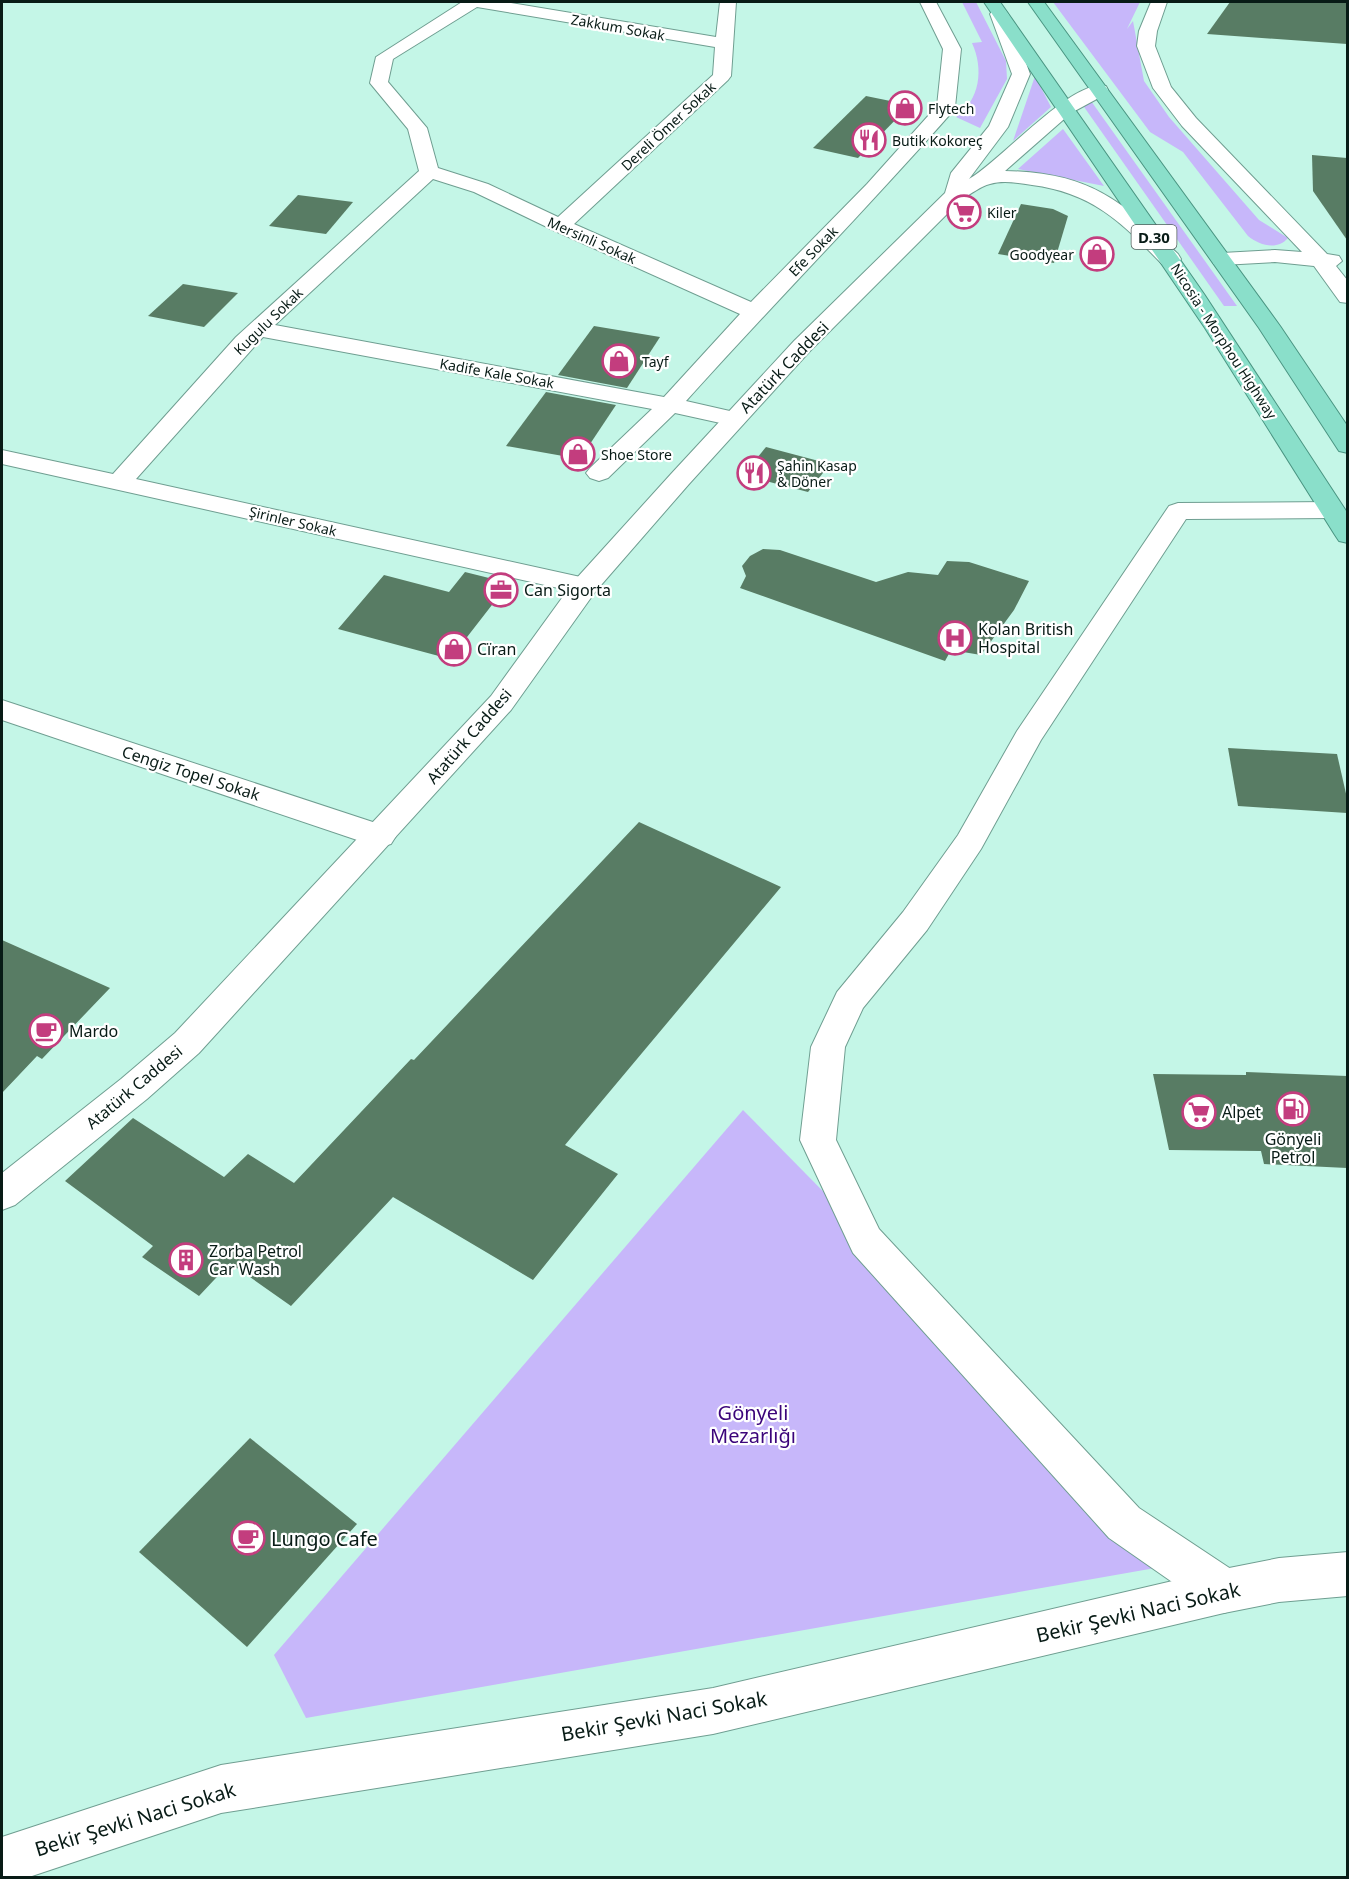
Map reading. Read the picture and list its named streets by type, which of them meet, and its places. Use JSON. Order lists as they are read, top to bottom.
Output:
{
  "streets": {
    "highway": ["D.30", "Nicosia - Morphou Highway"],
    "street": [
      "Zakkum Sokak",
      "Dereli Ömer Sokak",
      "Mersinli Sokak",
      "Efe Sokak",
      "Kugulu Sokak",
      "Atatürk Caddesi",
      "Kadife Kale Sokak",
      "Şirinler Sokak",
      "Cengiz Topel Sokak",
      "Bekir Şevki Naci Sokak"
    ]
  },
  "crossings": [
    ["Zakkum Sokak", "Dereli Ömer Sokak"],
    ["Dereli Ömer Sokak", "Mersinli Sokak"],
    ["D.30", "Atatürk Caddesi"],
    ["Mersinli Sokak", "Efe Sokak"],
    ["Mersinli Sokak", "Kugulu Sokak"],
    ["Efe Sokak", "Kadife Kale Sokak"],
    ["Kugulu Sokak", "Kadife Kale Sokak"],
    ["Kugulu Sokak", "Şirinler Sokak"],
    ["Nicosia - Morphou Highway", "Atatürk Caddesi"],
    ["Atatürk Caddesi", "Kadife Kale Sokak"],
    ["Atatürk Caddesi", "Şirinler Sokak"],
    ["Atatürk Caddesi", "Cengiz Topel Sokak"]
  ],
  "parks": ["Gönyeli Mezarlığı"],
  "places": {
    "shop": [
      "Flytech",
      "Goodyear",
      "Tayf",
      "Shoe Store",
      "Cïran"
    ],
    "restaurant": ["Butik Kokoreç", "Şahin Kasap & Döner"],
    "supermarket": ["Kiler", "Alpet"],
    "office": ["Can Sigorta"],
    "hospital": ["Kolan British Hospital"],
    "cafe": ["Mardo", "Lungo Cafe"],
    "fuel station": ["Gönyeli Petrol"],
    "building": ["Zorba Petrol Car Wash"]
  }
}
